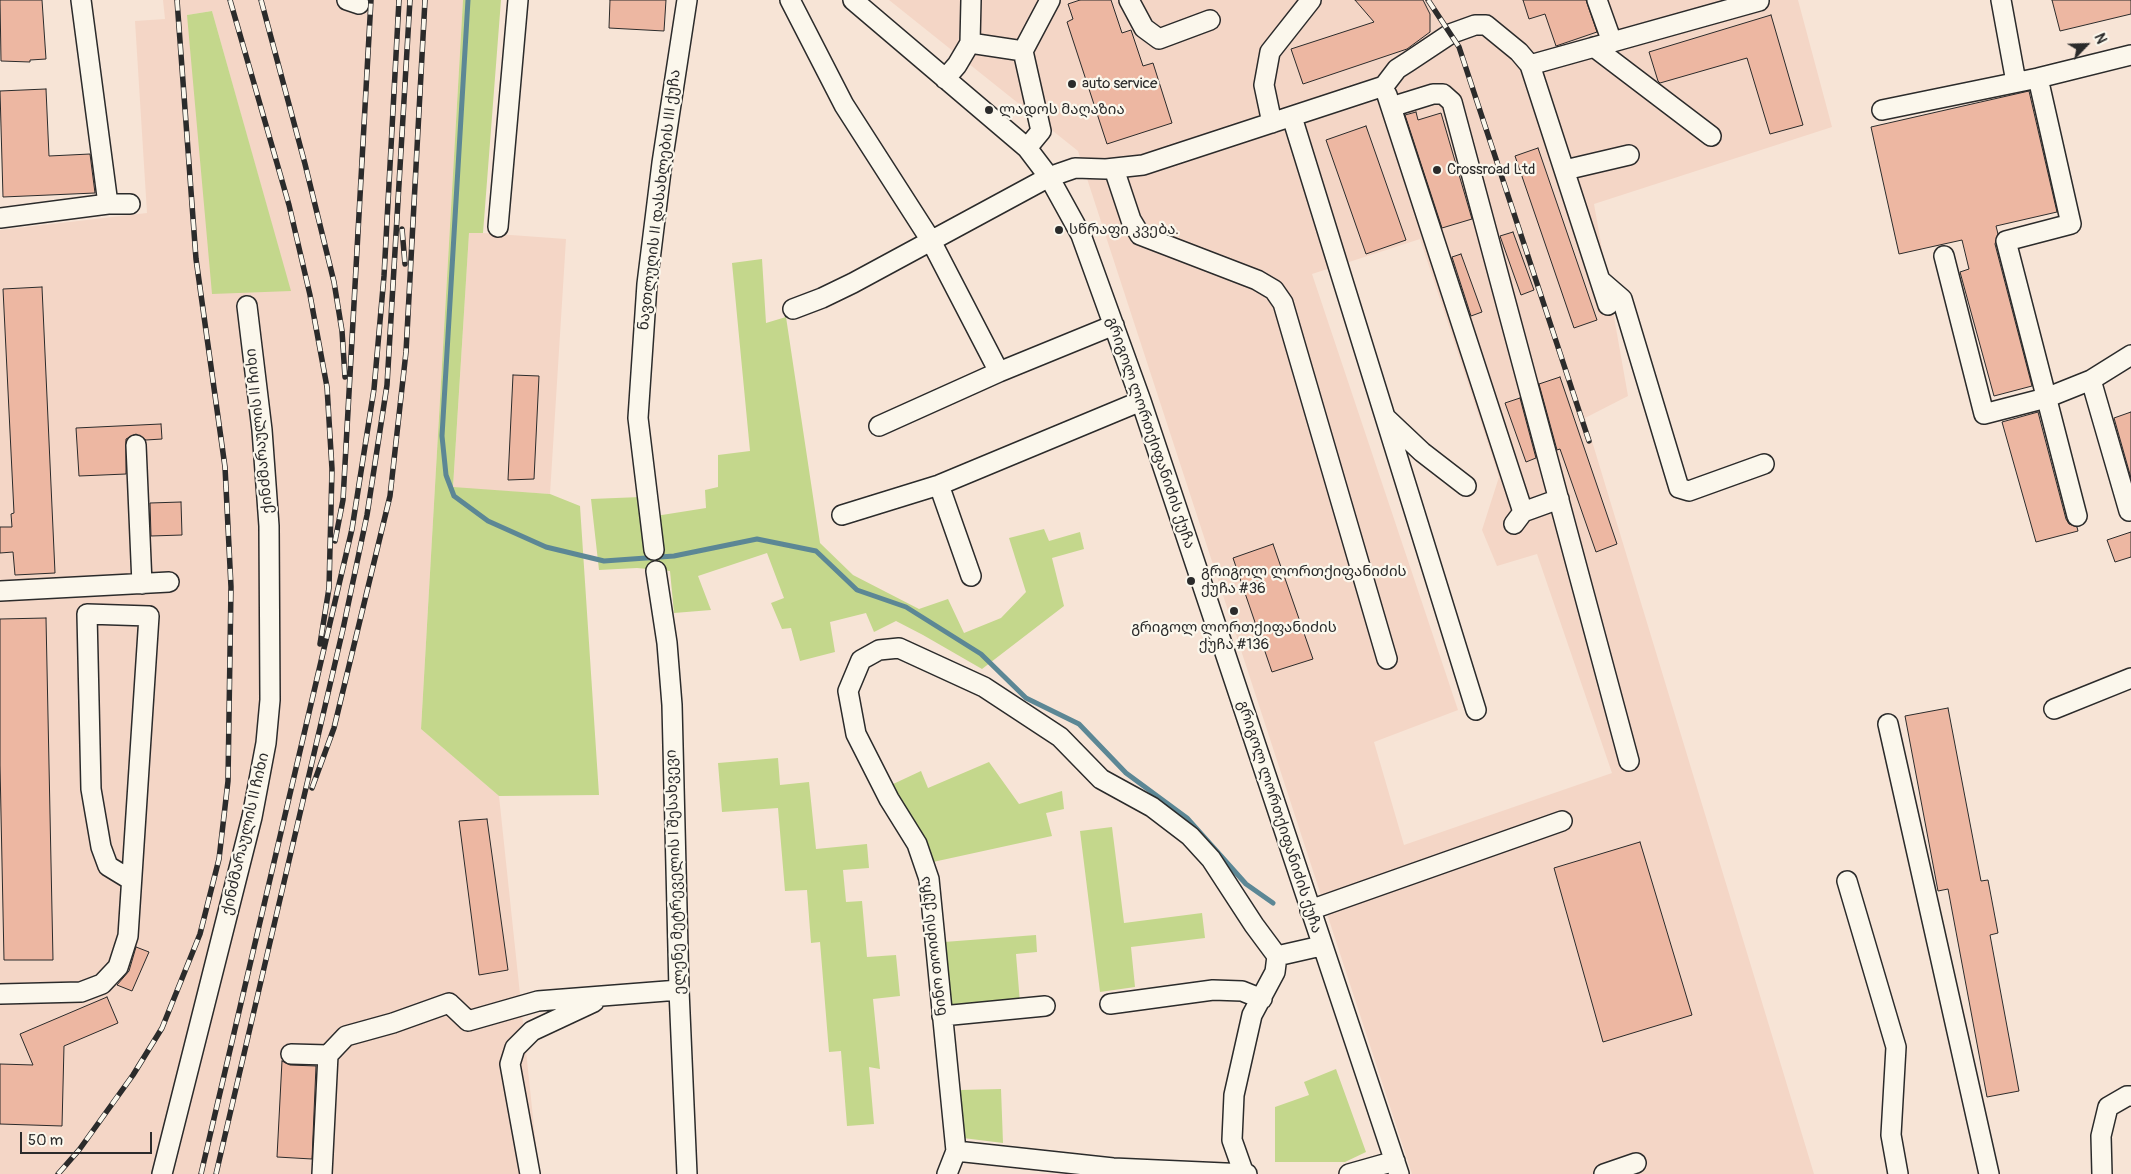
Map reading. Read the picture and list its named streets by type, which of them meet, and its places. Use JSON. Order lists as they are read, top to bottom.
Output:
{
  "streets": {
    "street": [
      "ნავთლუღის II დასახლების III ქუჩა",
      "ქინძმარაულის II ჩიხი",
      "გრიგოლ ლორთქიფანიძის ქუჩა",
      "ელენე მეტრეველის I შესახვევი",
      "ნინო თოიძის ქუჩა"
    ]
  },
  "places": [
    "auto service",
    "ლადოს მაღაზია",
    "Crossroad Ltd",
    "სწრაფი კვება.",
    "გრიგოლ ლორთქიფანიძის ქუჩა #36",
    "გრიგოლ ლორთქიფანიძის ქუჩა #136"
  ],
  "scale_bar": "50 m",
  "north": "top right"
}
